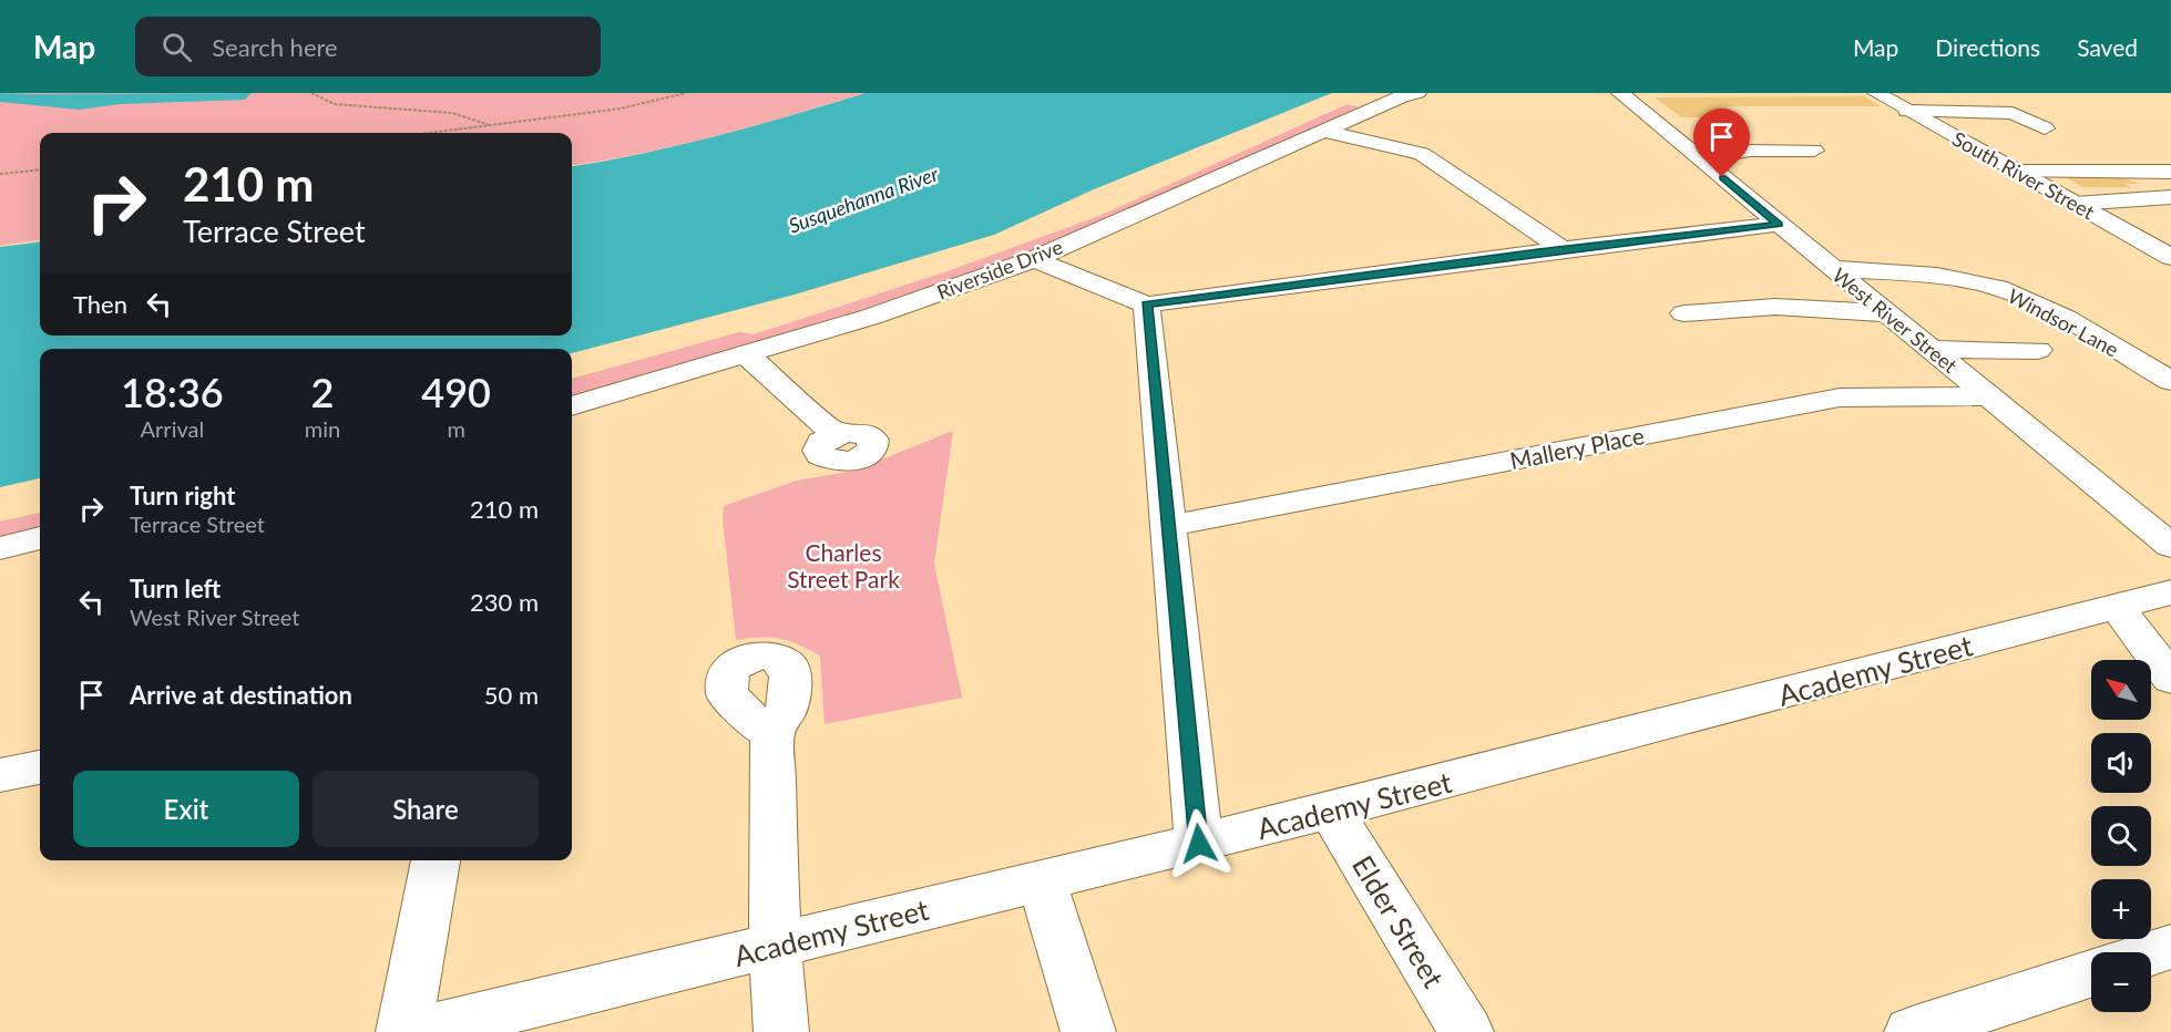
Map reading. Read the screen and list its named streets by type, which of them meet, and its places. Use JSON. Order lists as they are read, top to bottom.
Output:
{
  "streets": {
    "street": [
      "South River Street",
      "Riverside Drive",
      "West River Street",
      "Windsor Lane",
      "Mallery Place",
      "Academy Street",
      "Elder Street"
    ]
  },
  "crossings": [
    ["West River Street", "Windsor Lane"],
    ["West River Street", "Mallery Place"],
    ["Academy Street", "Elder Street"]
  ],
  "water": ["Susquehanna River"],
  "parks": ["Charles Street Park"],
  "north": "top left",
  "page": {
    "header": "Map",
    "search": "Search here",
    "nav": ["Map", "Directions", "Saved"],
    "turn": ["210 m", "Terrace Street"],
    "then": "Then",
    "eta": [
      "18:36",
      "Arrival",
      "2",
      "min",
      "490",
      "m"
    ],
    "list": [
      {
        "name": "Turn right",
        "note": "Terrace Street",
        "value": "210 m"
      },
      {
        "name": "Turn left",
        "note": "West River Street",
        "value": "230 m"
      },
      {
        "name": "Arrive at destination",
        "value": "50 m"
      }
    ],
    "map_buttons": ["+", "−"],
    "buttons": ["Exit", "Share"]
  }
}
